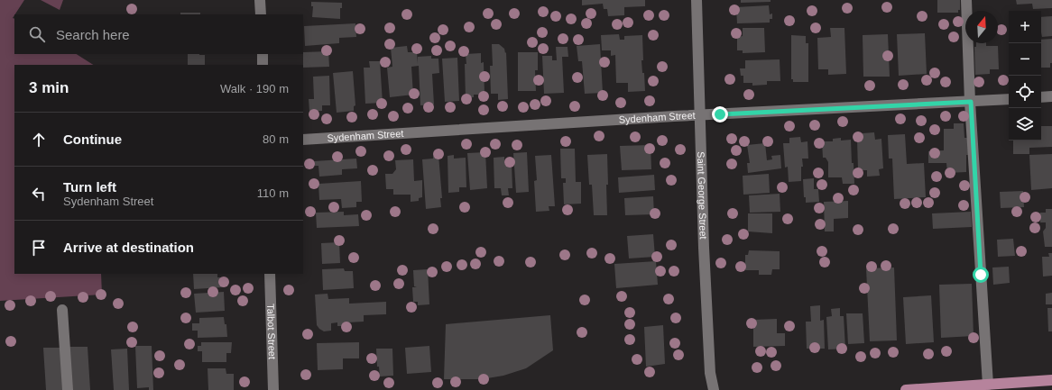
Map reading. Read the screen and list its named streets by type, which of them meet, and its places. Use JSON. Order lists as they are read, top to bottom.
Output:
{
  "streets": {
    "street": ["Sydenham Street", "Saint George Street", "Talbot Street"]
  },
  "crossings": [
    ["Sydenham Street", "Saint George Street"]
  ],
  "north": "top",
  "page": {
    "map_buttons": ["+", "−"],
    "search": "Search here",
    "heading": ["3 min", "Walk · 190 m"],
    "list": [
      ["Continue", "80 m"],
      ["Turn left", "Sydenham Street", "110 m"],
      "Arrive at destination"
    ]
  }
}
